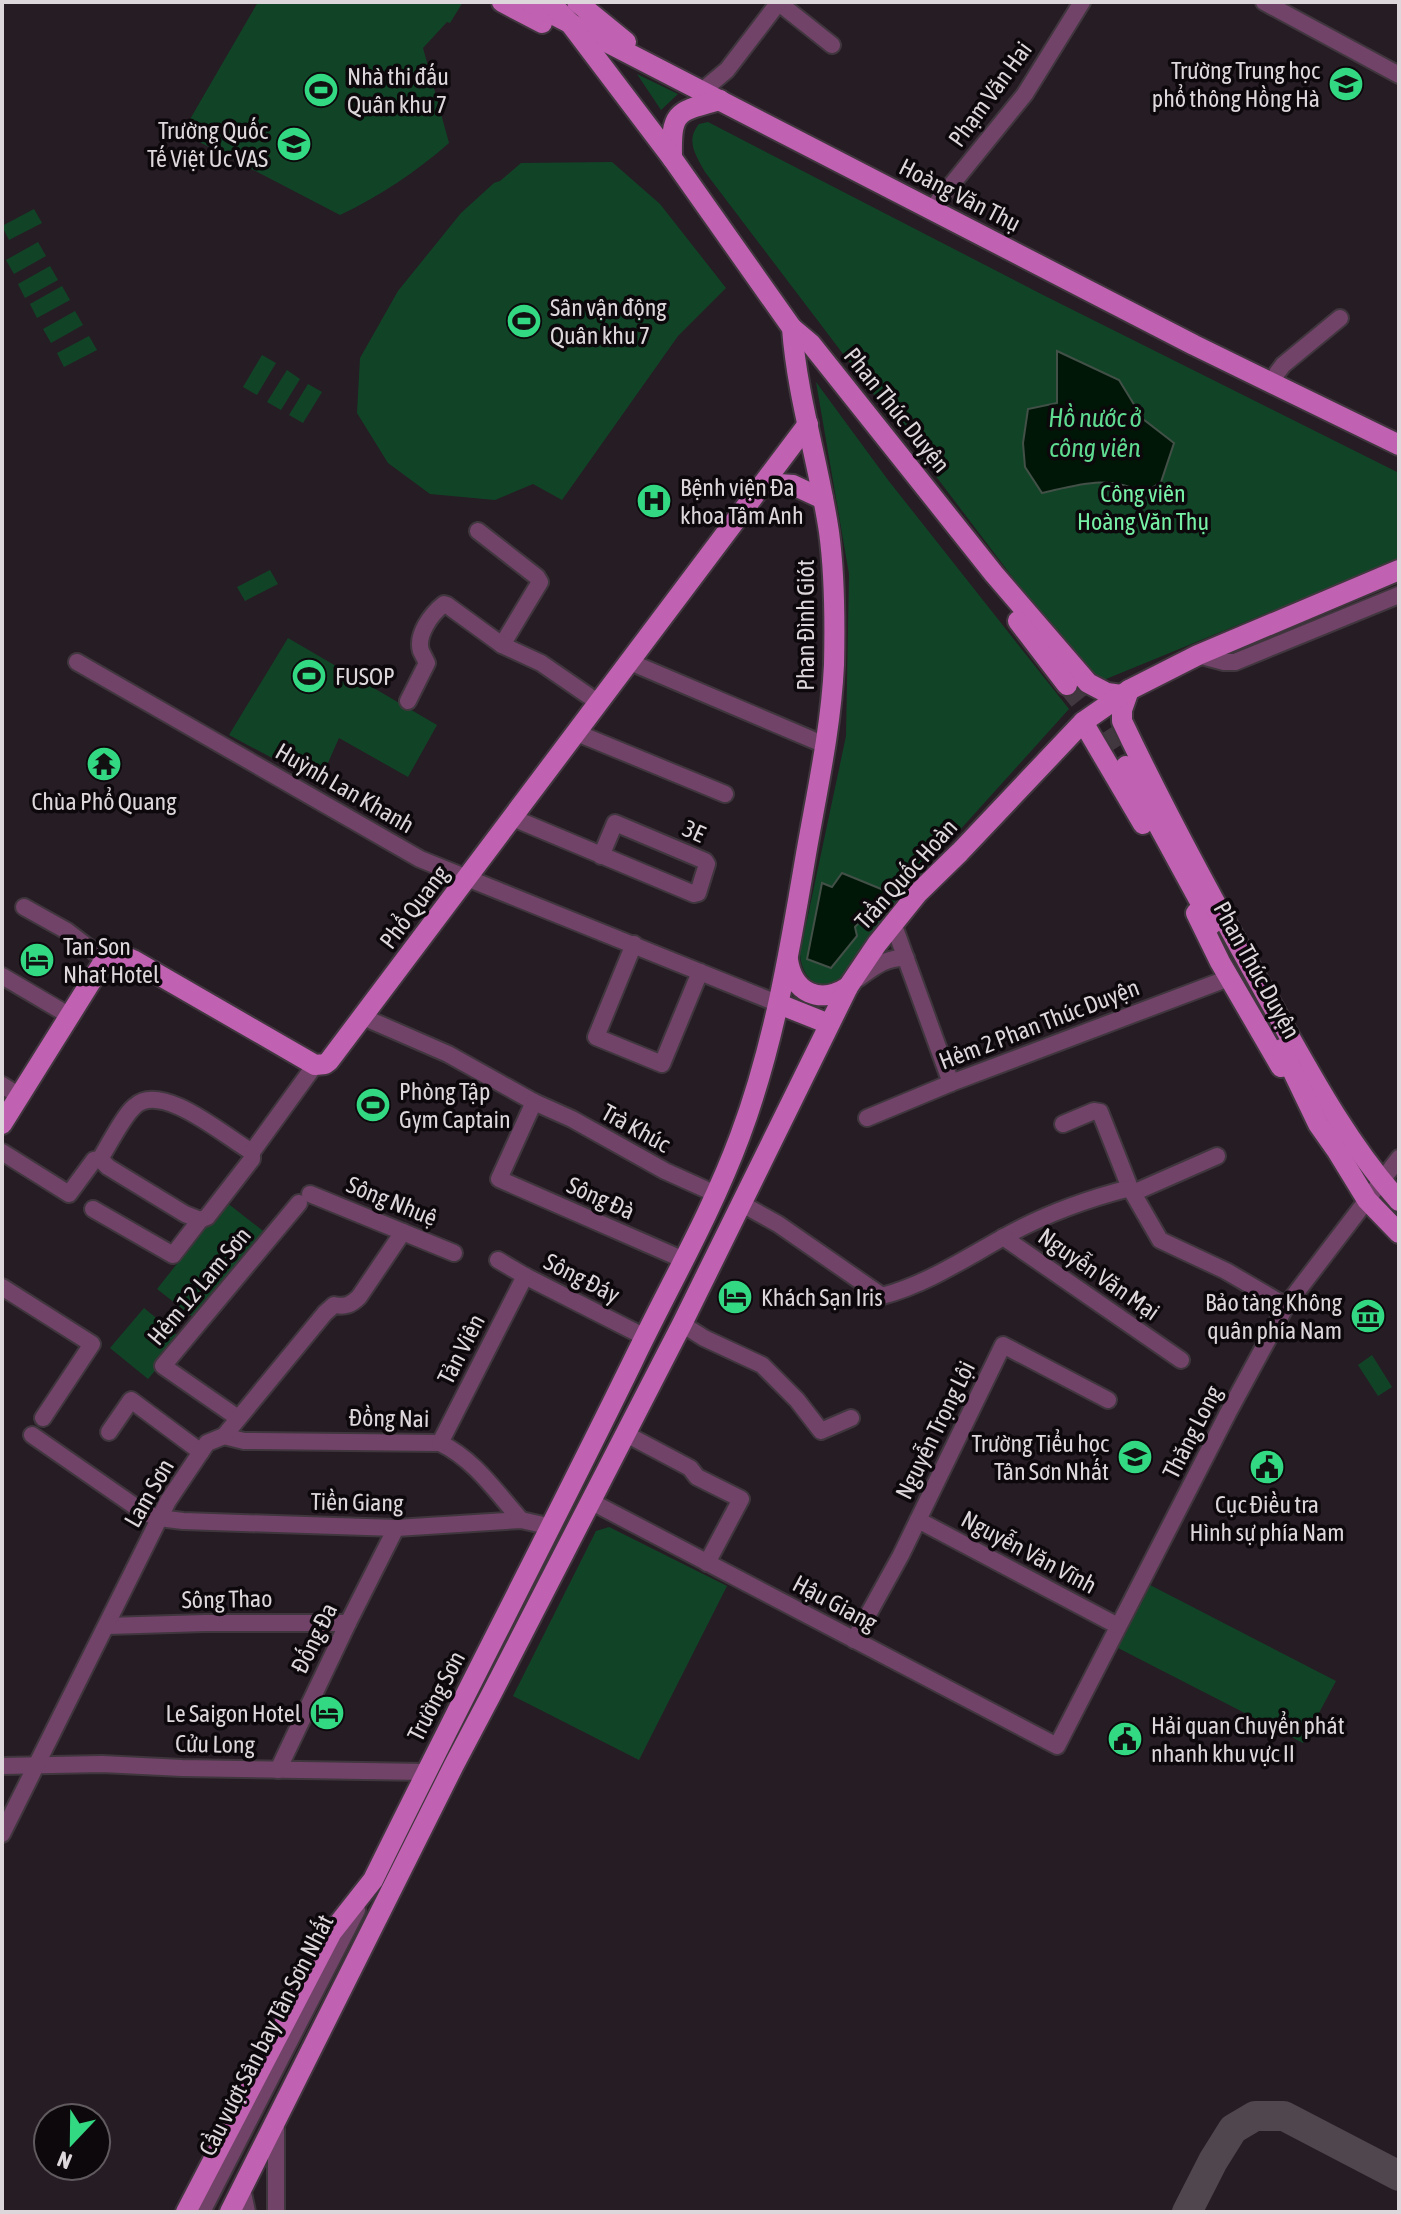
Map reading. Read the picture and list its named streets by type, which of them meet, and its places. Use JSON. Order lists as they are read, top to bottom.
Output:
{
  "streets": {
    "main road": [
      "Hoàng Văn Thụ",
      "Phan Thúc Duyện",
      "Phan Đình Giót",
      "Trần Quốc Hoàn",
      "Phổ Quang",
      "Trường Sơn"
    ],
    "street": [
      "Phạm Văn Hai",
      "Huỳnh Lan Khanh",
      "3E",
      "Hẻm 2 Phan Thúc Duyện",
      "Trà Khúc",
      "Sông Đà",
      "Sông Nhuệ",
      "Nguyễn Văn Mại",
      "Sông Đáy",
      "Hẻm 12 Lam Sơn",
      "Tản Viên",
      "Đồng Nai",
      "Nguyễn Trọng Lội",
      "Thăng Long",
      "Lam Sơn",
      "Tiền Giang",
      "Nguyễn Văn Vĩnh",
      "Sông Thao",
      "Hậu Giang",
      "Đống Đa",
      "Cửu Long",
      "Cầu vượt Sân bay Tân Sơn Nhất"
    ]
  },
  "crossings": [
    ["Phạm Văn Hai", "Hoàng Văn Thụ"],
    ["Phan Thúc Duyện", "Phan Đình Giót"],
    ["Phan Thúc Duyện", "Trần Quốc Hoàn"],
    ["Phan Thúc Duyện", "Hẻm 2 Phan Thúc Duyện"],
    ["Phan Thúc Duyện", "Thăng Long"],
    ["Phan Đình Giót", "Huỳnh Lan Khanh"],
    ["Phan Đình Giót", "Phổ Quang"],
    ["Phan Đình Giót", "Trà Khúc"],
    ["Phan Đình Giót", "Trường Sơn"],
    ["Huỳnh Lan Khanh", "Phổ Quang"],
    ["3E", "Phổ Quang"],
    ["Trần Quốc Hoàn", "Nguyễn Văn Mại"],
    ["Trần Quốc Hoàn", "Trường Sơn"],
    ["Phổ Quang", "Trà Khúc"],
    ["Trà Khúc", "Sông Đà"],
    ["Trà Khúc", "Trường Sơn"],
    ["Sông Đà", "Trường Sơn"],
    ["Sông Nhuệ", "Hẻm 12 Lam Sơn"],
    ["Sông Nhuệ", "Lam Sơn"],
    ["Nguyễn Văn Mại", "Trường Sơn"],
    ["Sông Đáy", "Tản Viên"],
    ["Sông Đáy", "Trường Sơn"],
    ["Hẻm 12 Lam Sơn", "Lam Sơn"],
    ["Tản Viên", "Đồng Nai"],
    ["Đồng Nai", "Lam Sơn"],
    ["Đồng Nai", "Tiền Giang"],
    ["Nguyễn Trọng Lội", "Nguyễn Văn Vĩnh"],
    ["Nguyễn Trọng Lội", "Hậu Giang"],
    ["Thăng Long", "Nguyễn Văn Vĩnh"],
    ["Thăng Long", "Hậu Giang"],
    ["Lam Sơn", "Tiền Giang"],
    ["Lam Sơn", "Sông Thao"],
    ["Lam Sơn", "Cửu Long"],
    ["Tiền Giang", "Đống Đa"],
    ["Tiền Giang", "Trường Sơn"],
    ["Sông Thao", "Đống Đa"],
    ["Hậu Giang", "Trường Sơn"],
    ["Đống Đa", "Cửu Long"],
    ["Trường Sơn", "Cửu Long"],
    ["Trường Sơn", "Cầu vượt Sân bay Tân Sơn Nhất"]
  ],
  "water": ["Hồ nước ở công viên"],
  "parks": ["Công viên Hoàng Văn Thụ"],
  "places": {
    "school or university": ["Trường Trung học phổ thông Hồng Hà", "Trường Quốc Tế Việt Úc VAS", "Trường Tiểu học Tân Sơn Nhất"],
    "sports": [
      "Nhà thi đấu Quân khu 7",
      "Sân vận động Quân khu 7",
      "FUSOP",
      "Phòng Tập Gym Captain"
    ],
    "hospital": ["Bệnh viện Đa khoa Tâm Anh"],
    "temple": ["Chùa Phổ Quang"],
    "hotel": ["Tan Son Nhat Hotel", "Khách Sạn Iris", "Le Saigon Hotel"],
    "museum": ["Bảo tàng Không quân phía Nam"],
    "public building": ["Cục Điều tra Hình sự phía Nam", "Hải quan Chuyển phát nhanh khu vực II"]
  },
  "north": "bottom"
}
